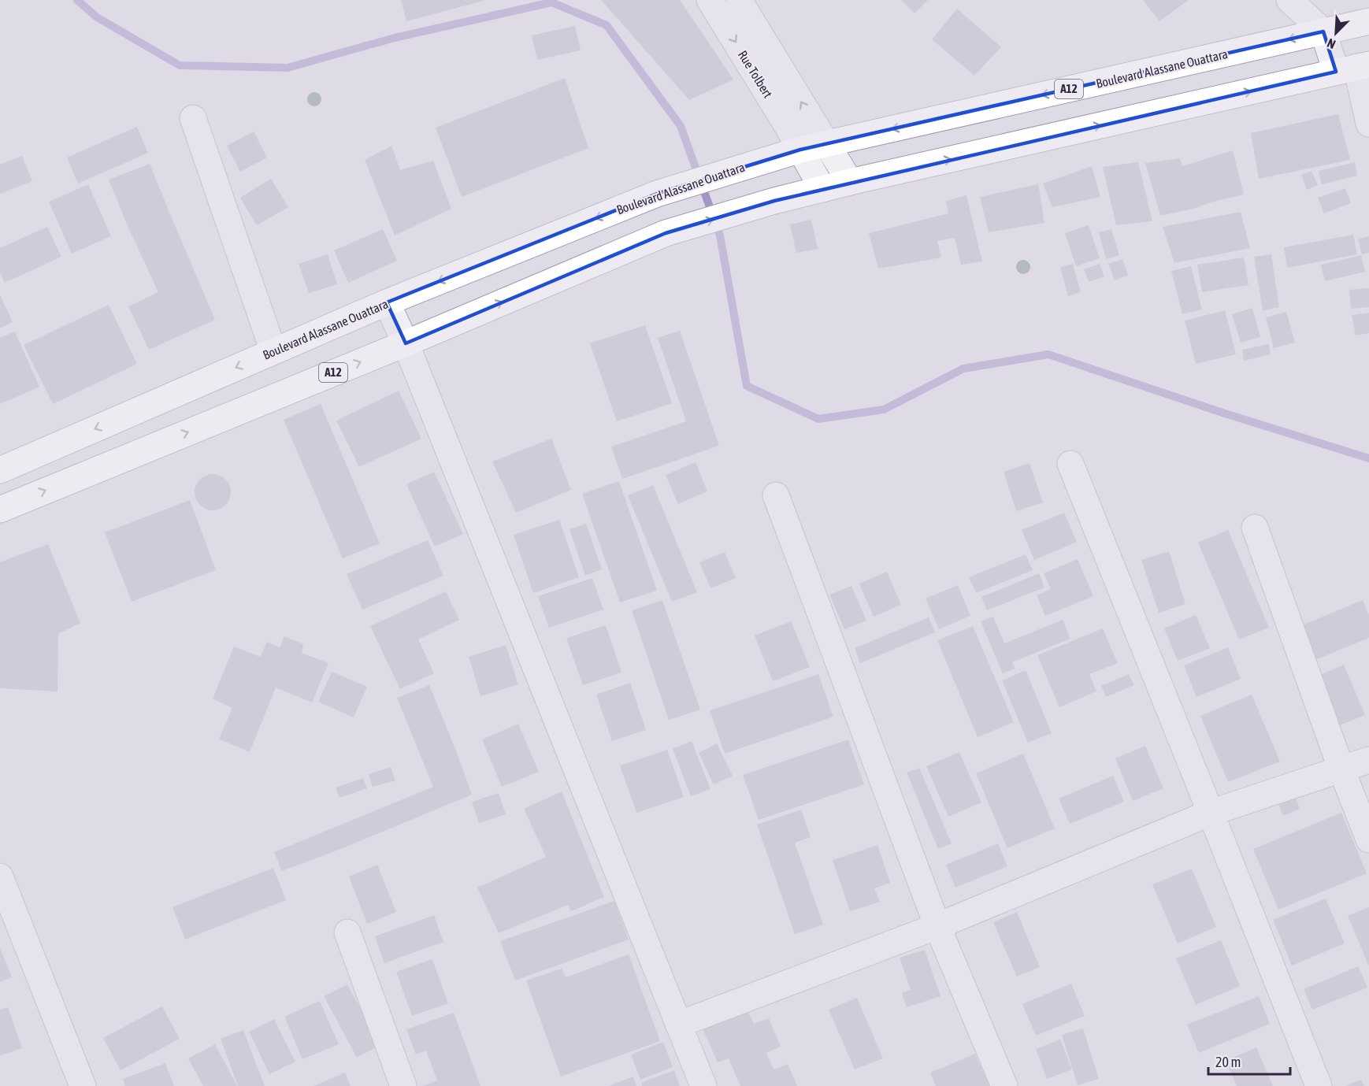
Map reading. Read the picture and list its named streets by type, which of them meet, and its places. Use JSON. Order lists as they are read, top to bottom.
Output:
{
  "streets": {
    "main road": ["Boulevard Alassane Ouattara", "A12"],
    "street": ["Rue Tolbert"]
  },
  "crossings": [
    ["Boulevard Alassane Ouattara", "Rue Tolbert"],
    ["Rue Tolbert", "A12"]
  ],
  "scale_bar": "20 m",
  "north": "bottom left"
}
